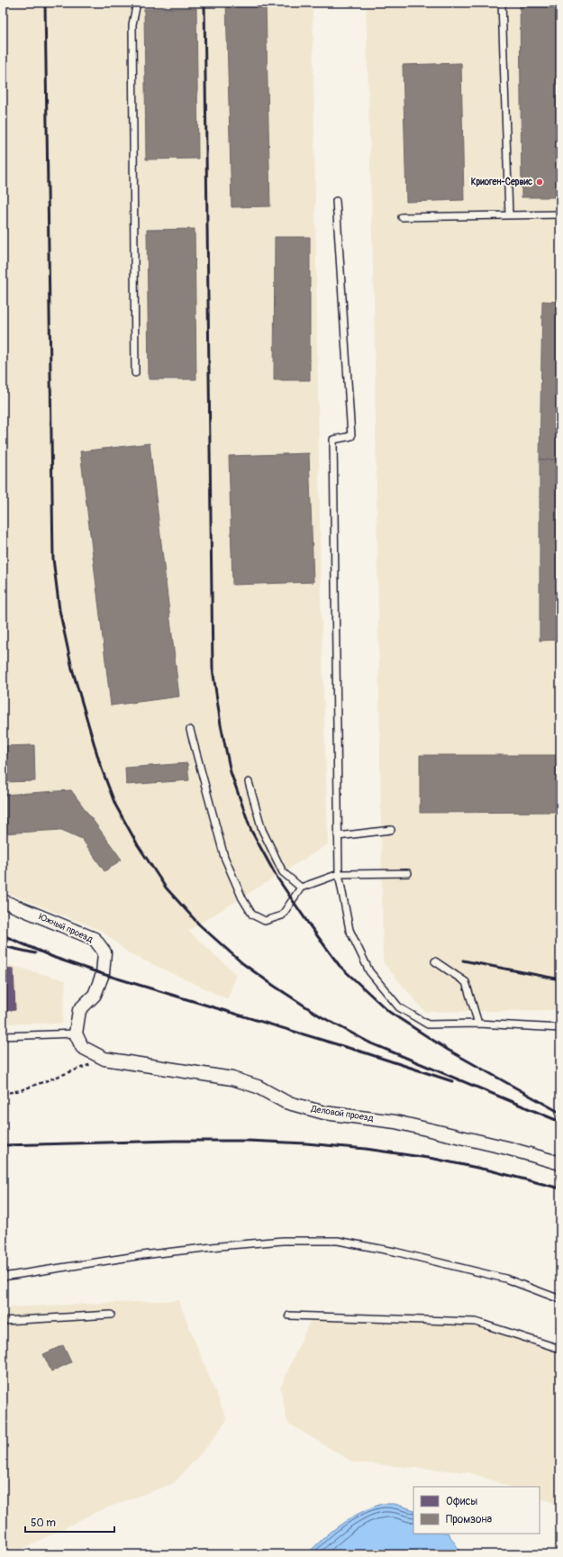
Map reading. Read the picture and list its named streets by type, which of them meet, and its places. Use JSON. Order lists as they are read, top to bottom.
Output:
{
  "streets": {
    "street": ["Южный проезд", "Деловой проезд"]
  },
  "places": ["Криоген-Сервис"],
  "legend": ["Офисы", "Промзона"],
  "scale_bar": "50 m"
}
